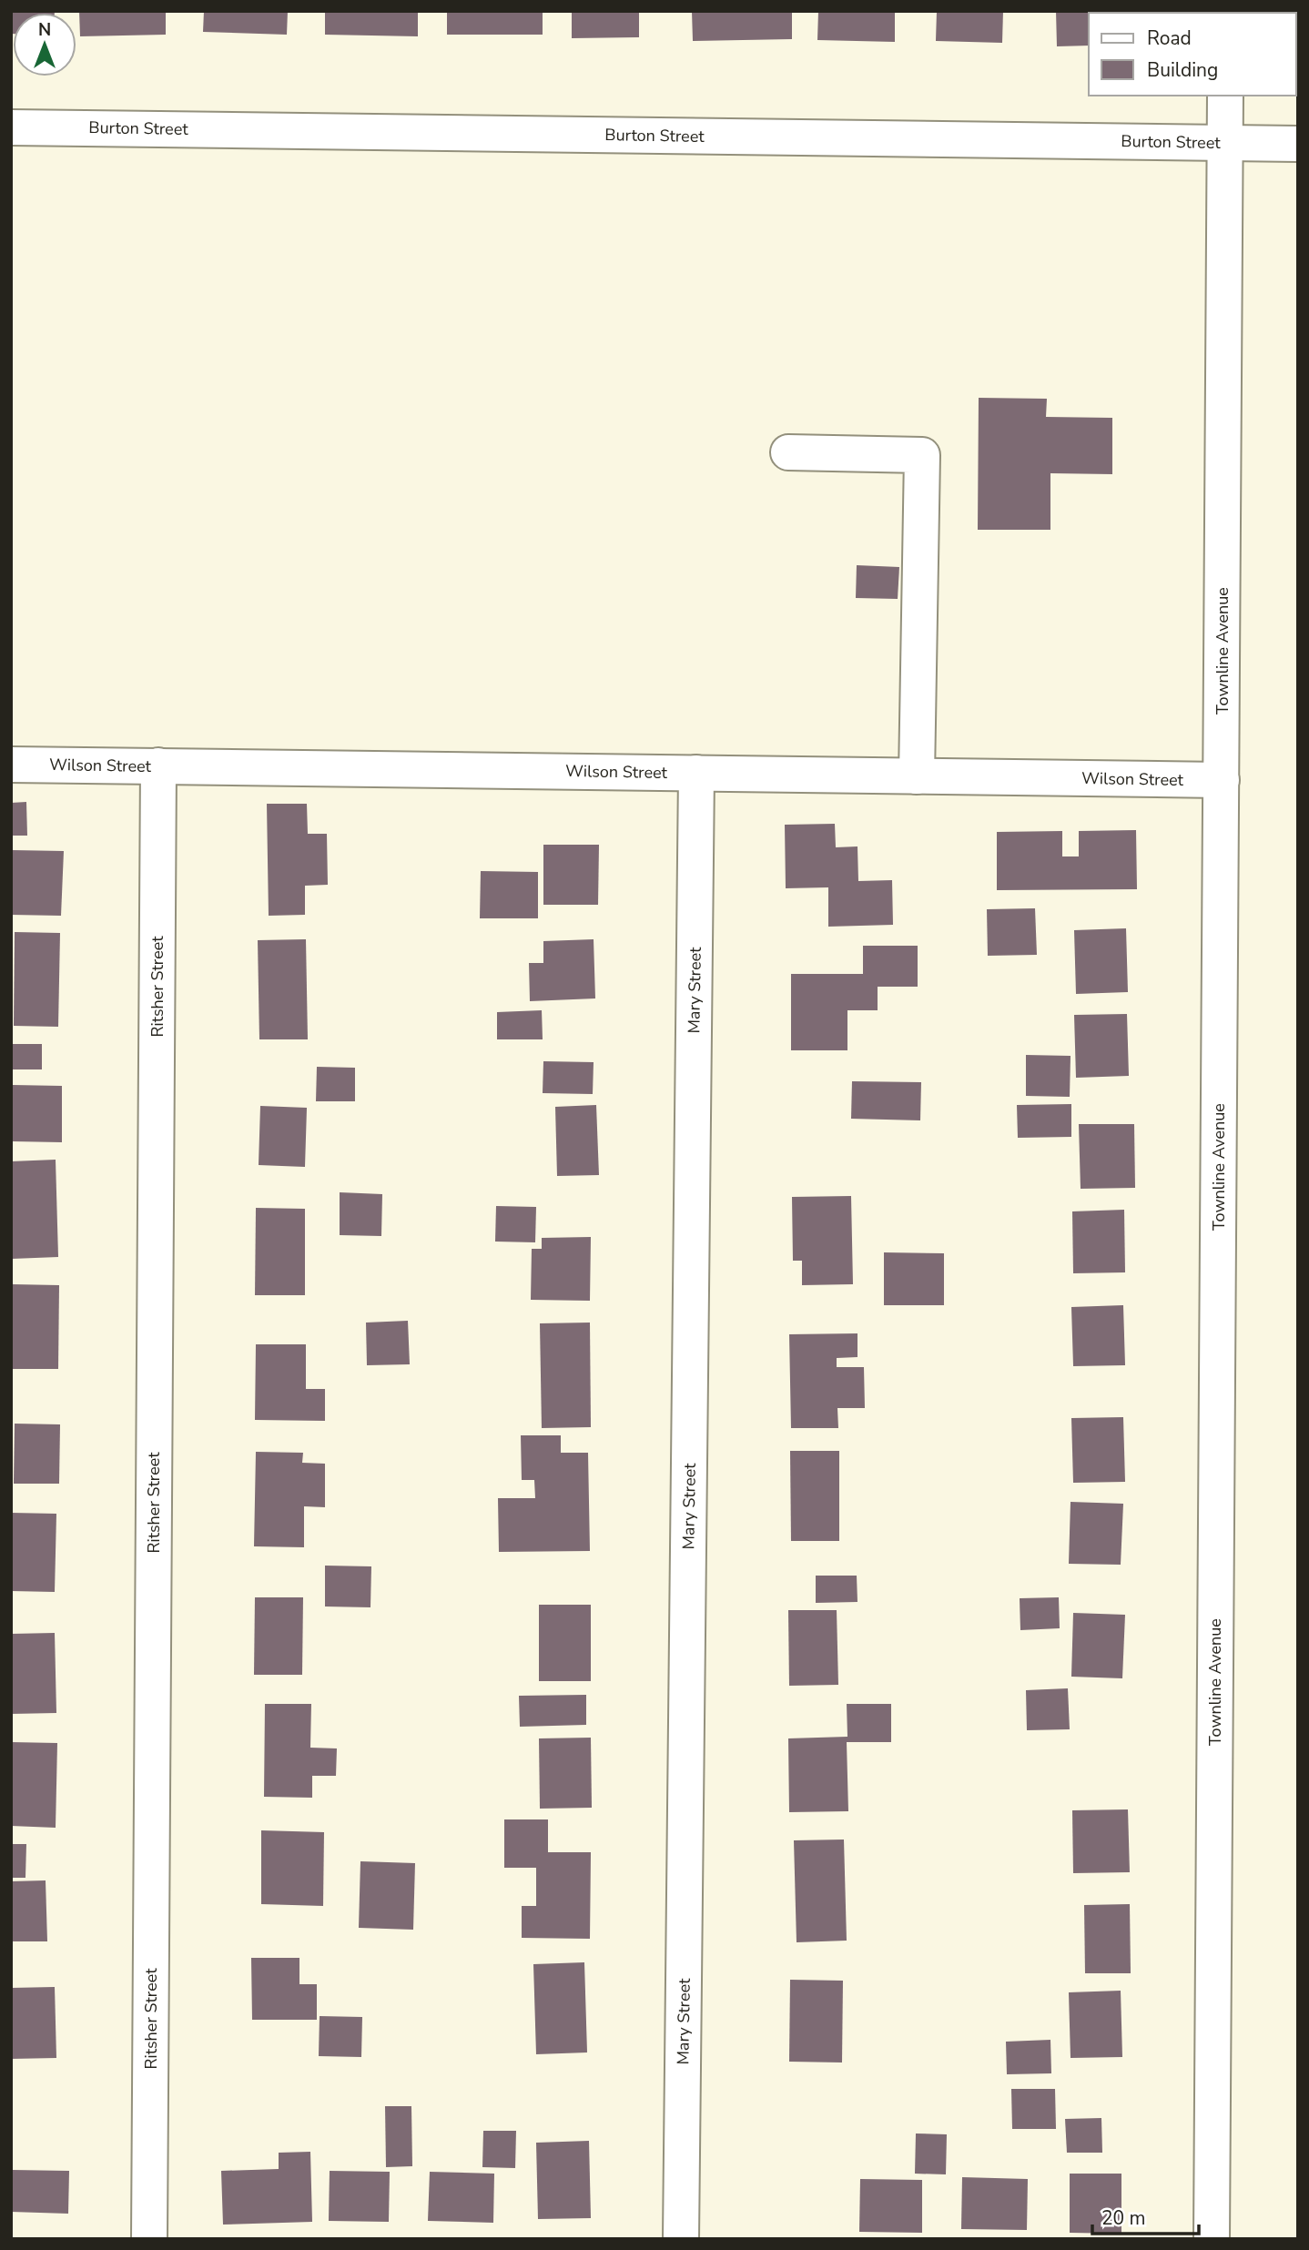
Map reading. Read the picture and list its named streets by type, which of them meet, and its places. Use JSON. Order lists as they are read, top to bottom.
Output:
{
  "streets": {
    "street": [
      "Burton Street",
      "Townline Avenue",
      "Wilson Street",
      "Ritsher Street",
      "Mary Street"
    ]
  },
  "crossings": [
    ["Burton Street", "Townline Avenue"],
    ["Townline Avenue", "Wilson Street"],
    ["Wilson Street", "Ritsher Street"],
    ["Wilson Street", "Mary Street"]
  ],
  "legend": ["Road", "Building"],
  "scale_bar": "20 m",
  "north": "top"
}
